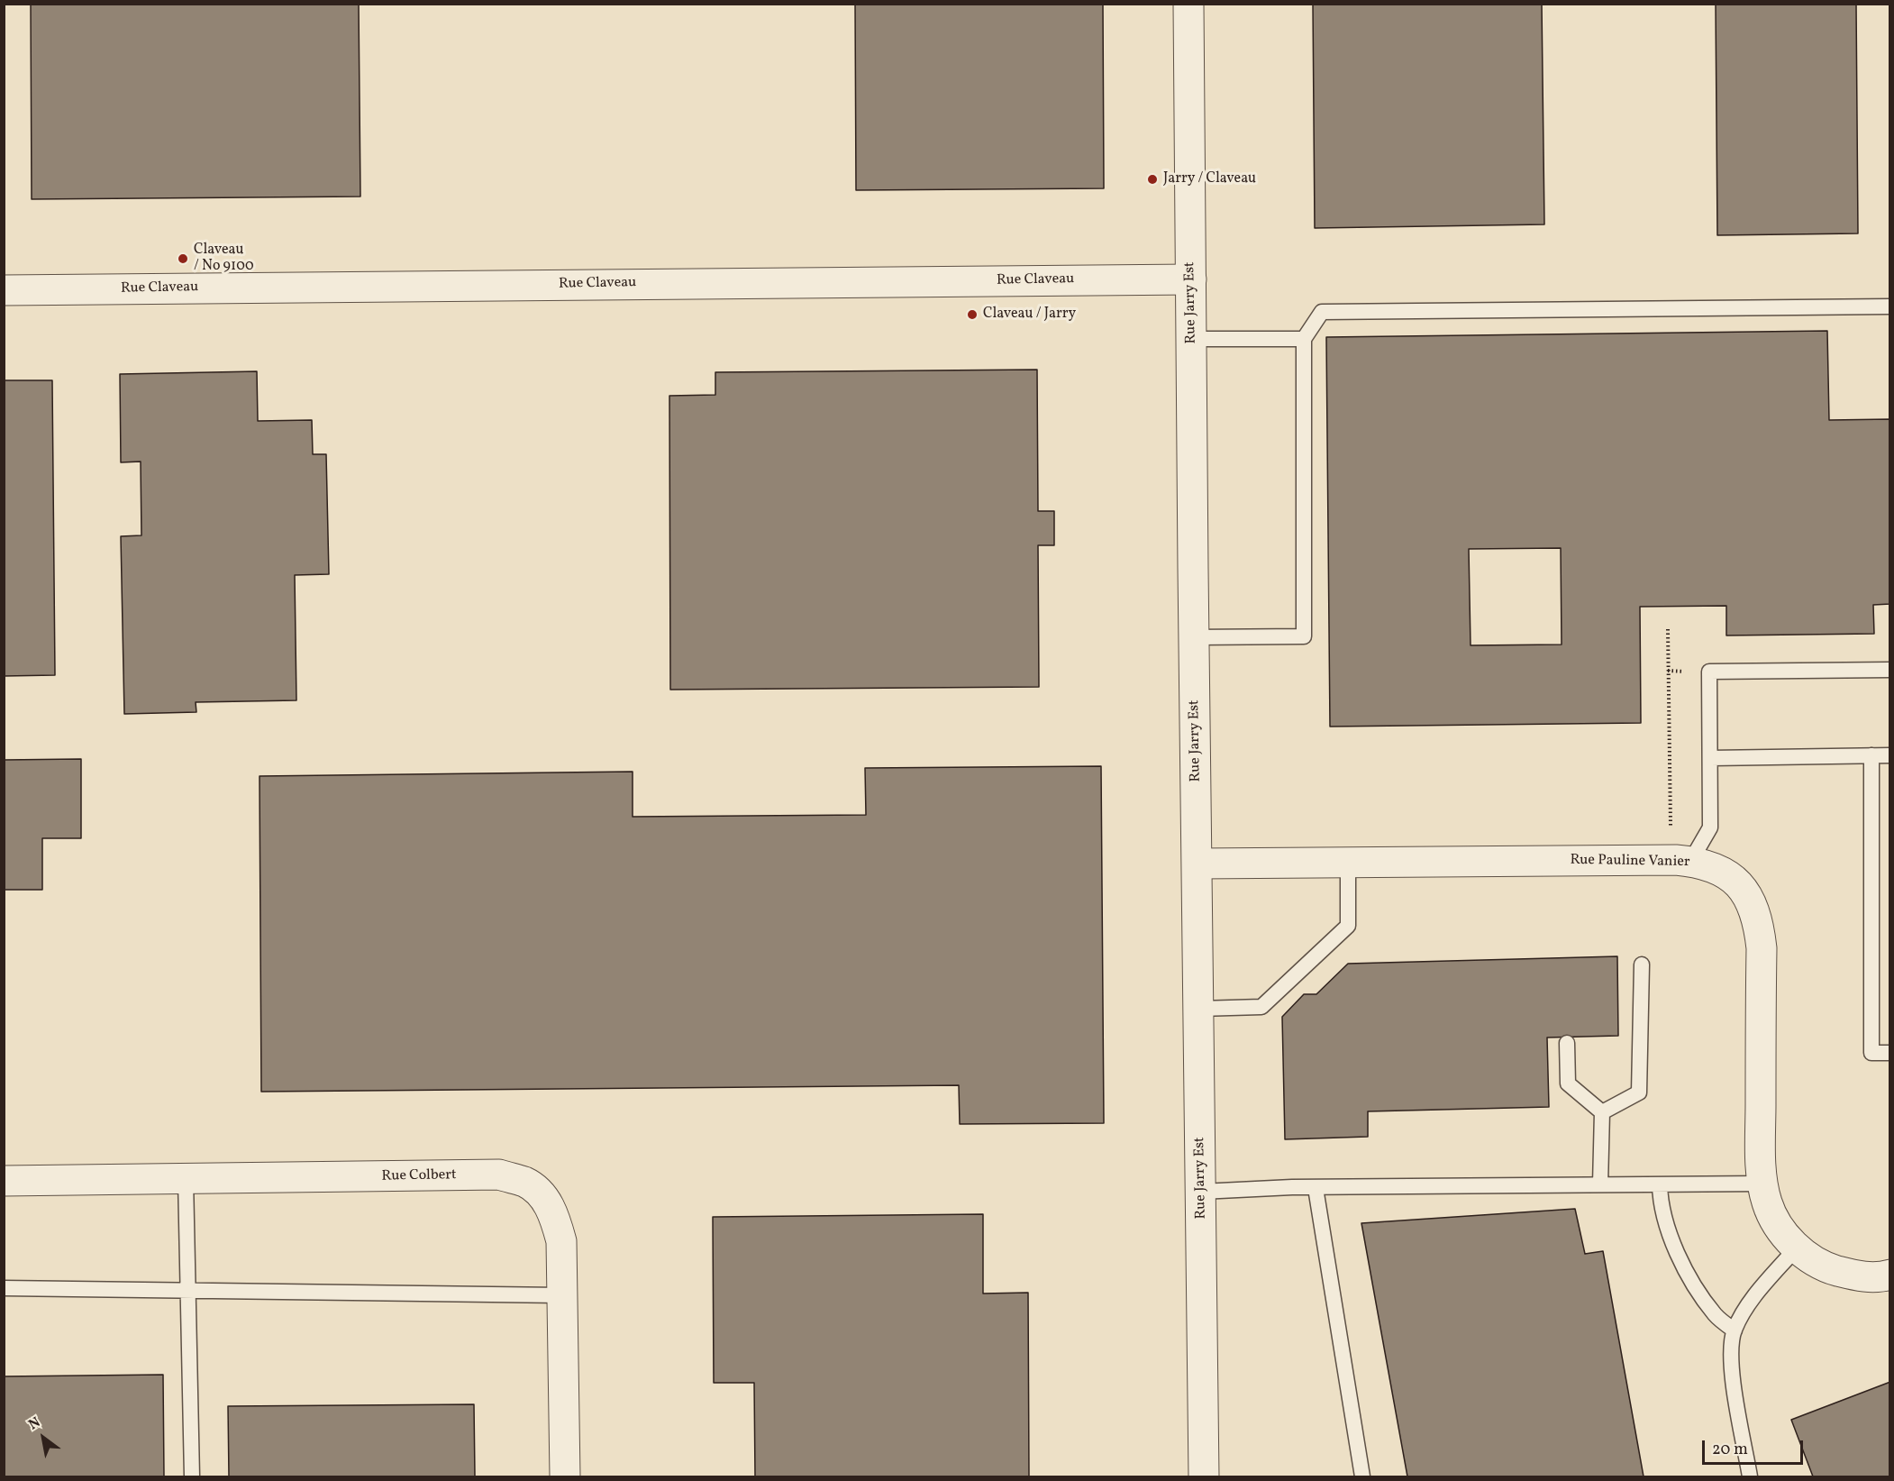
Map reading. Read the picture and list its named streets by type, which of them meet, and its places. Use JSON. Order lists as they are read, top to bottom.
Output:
{
  "streets": {
    "street": [
      "Rue Claveau",
      "Rue Jarry Est",
      "Rue Pauline Vanier",
      "Rue Colbert"
    ]
  },
  "crossings": [
    ["Rue Claveau", "Rue Jarry Est"],
    ["Rue Jarry Est", "Rue Pauline Vanier"]
  ],
  "places": ["Jarry / Claveau", "Claveau / No 9100", "Claveau / Jarry"],
  "scale_bar": "20 m",
  "north": "top left"
}
